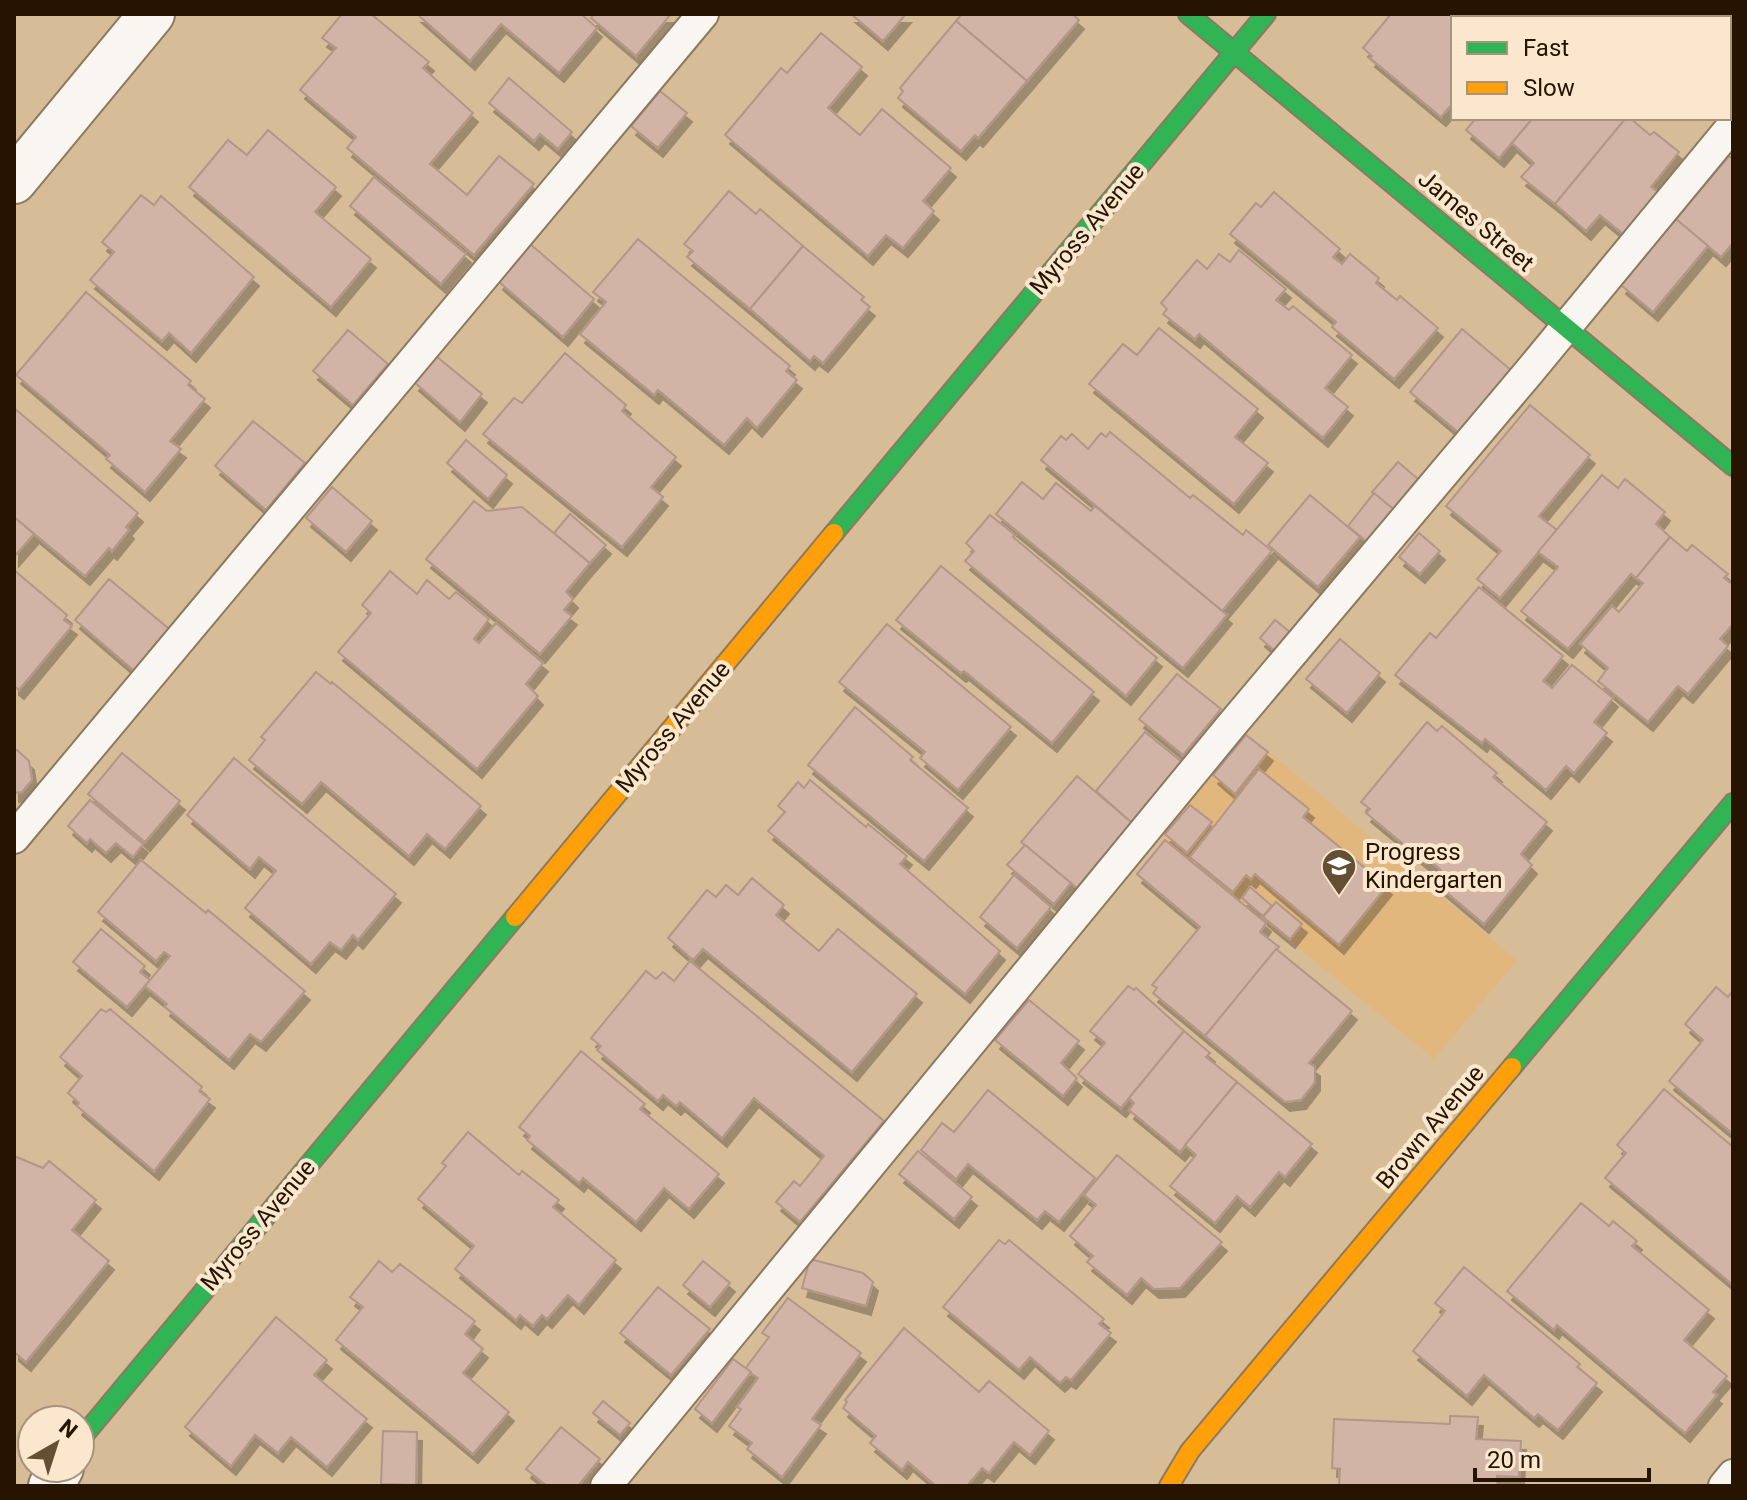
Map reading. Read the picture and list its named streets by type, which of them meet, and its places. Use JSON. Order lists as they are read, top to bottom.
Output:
{
  "streets": {
    "street": ["James Street", "Myross Avenue", "Brown Avenue"]
  },
  "crossings": [
    ["James Street", "Myross Avenue"]
  ],
  "places": {
    "school or university": ["Progress Kindergarten"]
  },
  "legend": ["Fast", "Slow"],
  "scale_bar": "20 m",
  "north": "top right"
}
